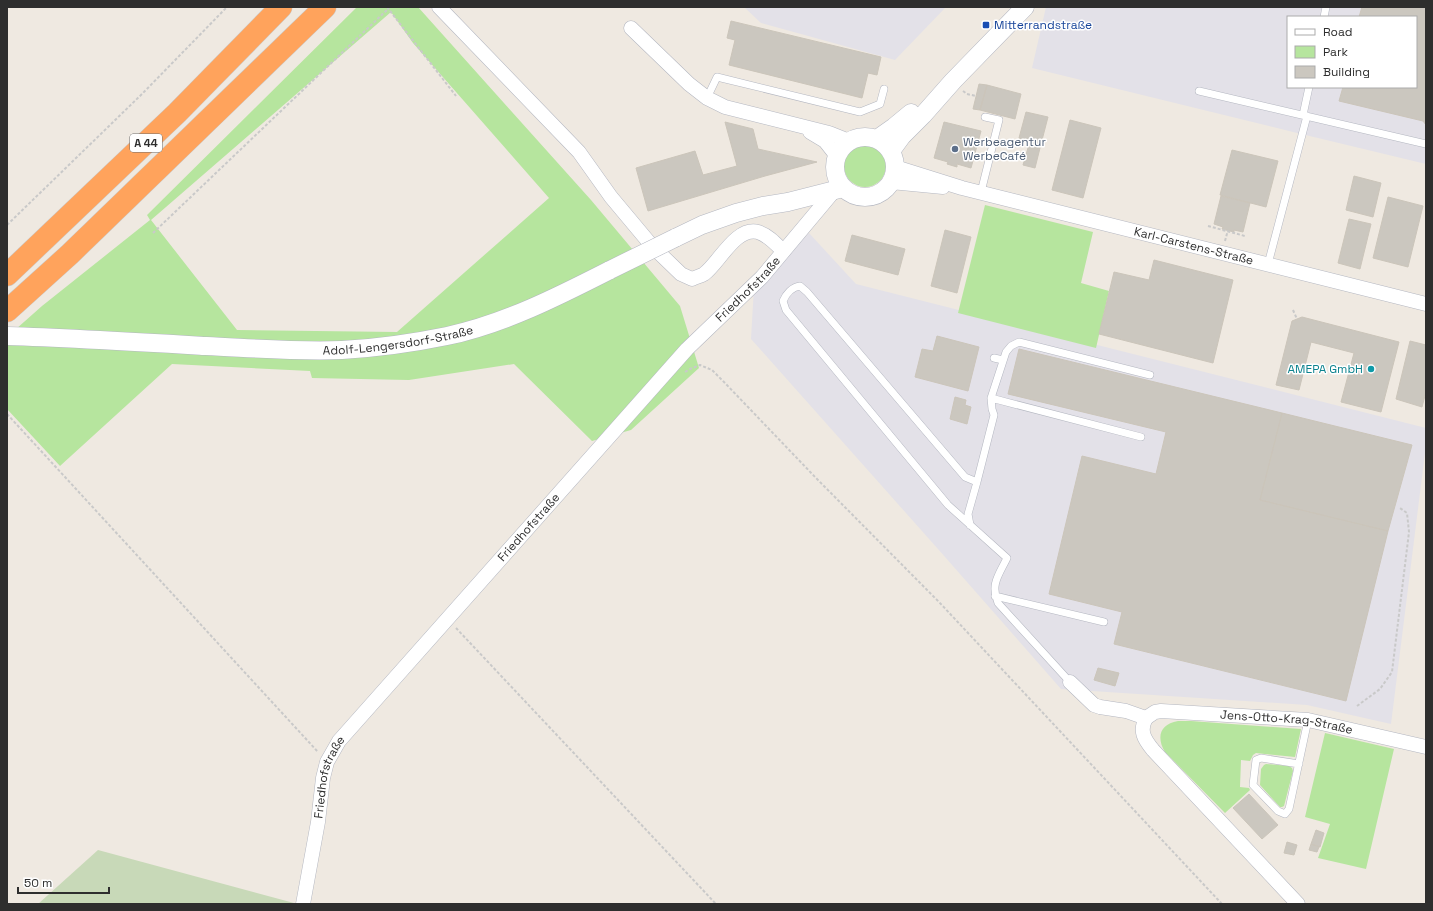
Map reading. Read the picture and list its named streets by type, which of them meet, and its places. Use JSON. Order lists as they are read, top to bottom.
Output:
{
  "streets": {
    "highway": ["A 44"],
    "street": [
      "Karl-Carstens-Straße",
      "Friedhofstraße",
      "Adolf-Lengersdorf-Straße",
      "Jens-Otto-Krag-Straße"
    ]
  },
  "crossings": [
    ["Karl-Carstens-Straße", "Friedhofstraße"],
    ["Karl-Carstens-Straße", "Adolf-Lengersdorf-Straße"],
    ["Friedhofstraße", "Adolf-Lengersdorf-Straße"]
  ],
  "places": {
    "transit": ["Mitterrandstraße"],
    "other": ["Werbeagentur WerbeCafé", "AMEPA GmbH"]
  },
  "legend": ["Road", "Park", "Building"],
  "scale_bar": "50 m"
}
